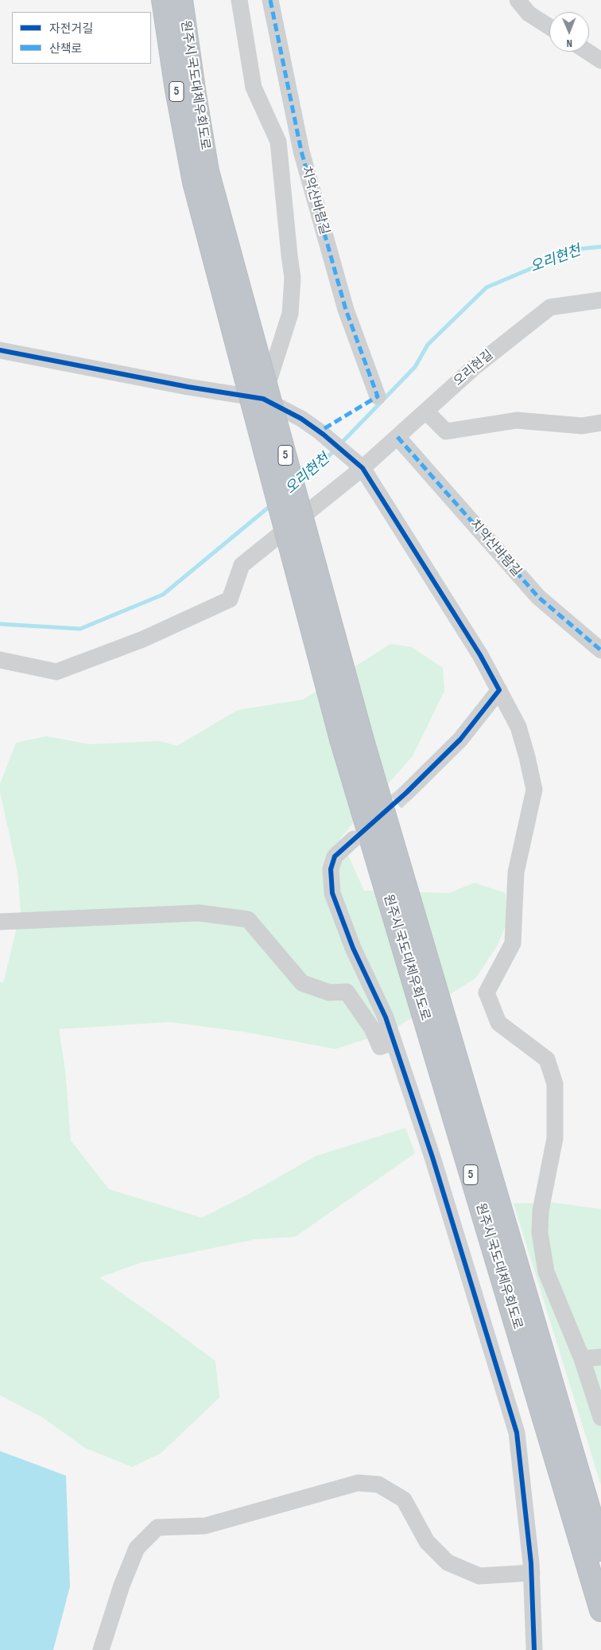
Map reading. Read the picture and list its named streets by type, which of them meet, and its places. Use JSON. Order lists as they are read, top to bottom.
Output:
{
  "streets": {
    "highway": ["원주시 국도대체우회도로", "5"],
    "street": ["치악산바람길", "오리현길"]
  },
  "crossings": [
    ["원주시 국도대체우회도로", "5"],
    ["치악산바람길", "오리현길"]
  ],
  "water": ["오리현천"],
  "legend": ["자전거길", "산책로"],
  "north": "bottom"
}
